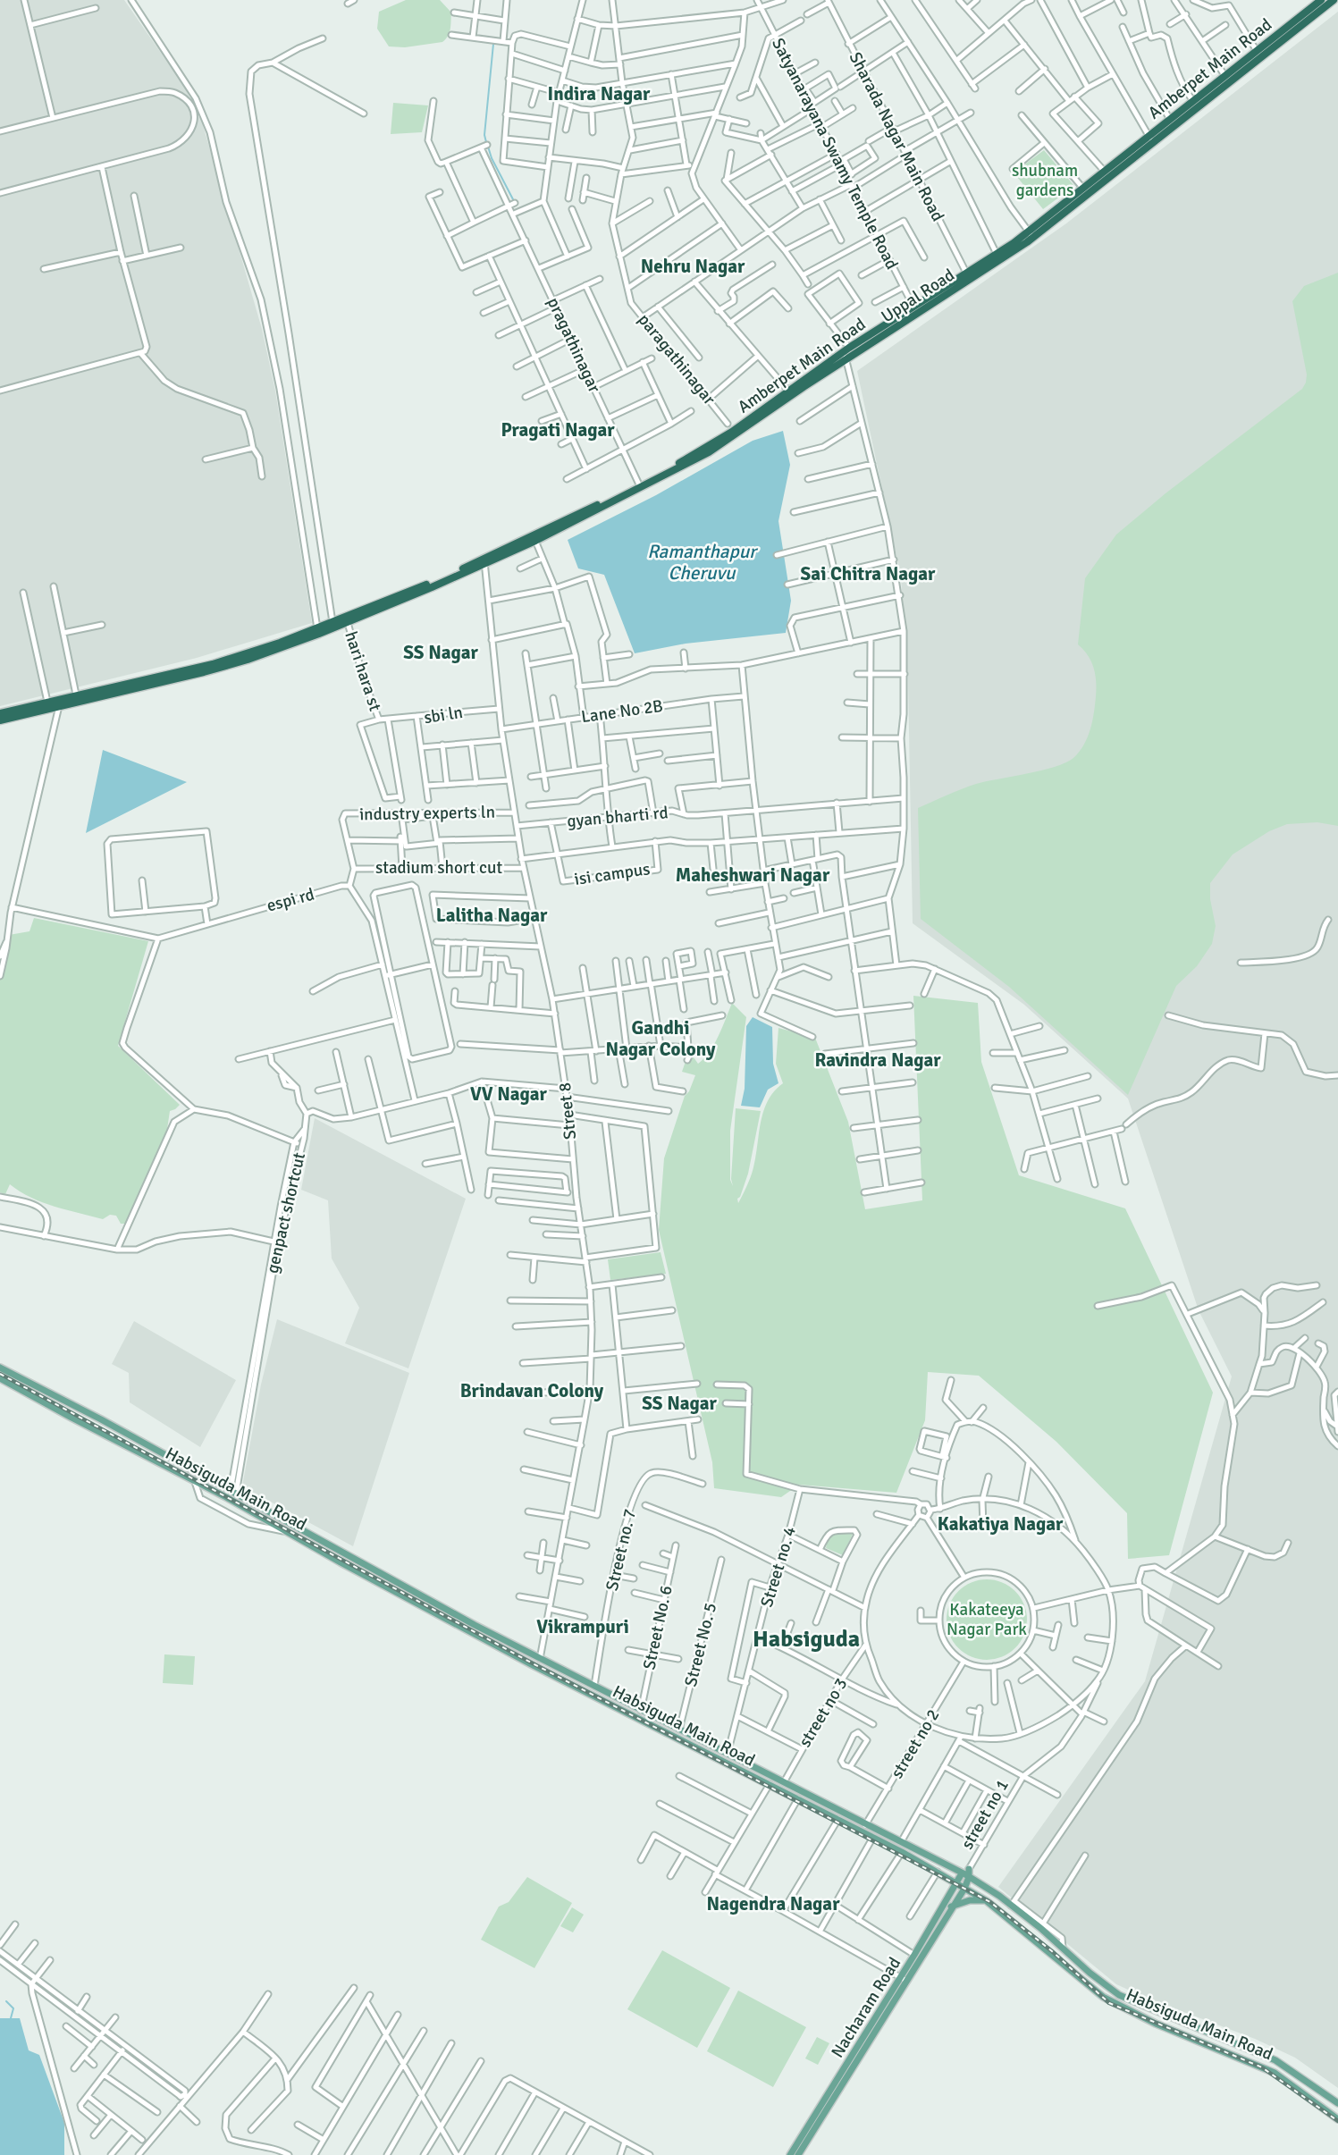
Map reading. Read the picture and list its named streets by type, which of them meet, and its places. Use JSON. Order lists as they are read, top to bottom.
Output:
{
  "streets": {
    "highway": ["Amberpet Main Road", "Uppal Road"],
    "main road": ["Habsiguda Main Road", "street no 1", "Nacharam Road"],
    "street": [
      "Sharada Nagar Main Road",
      "Satyanarayana Swamy Temple Road",
      "pragathinagar",
      "paragathinagar",
      "hari hara st",
      "Lane No 2B",
      "sbi ln",
      "industry experts ln",
      "gyan bharti rd",
      "stadium short cut",
      "isi campus",
      "espi rd",
      "Street 8",
      "genpact shortcut",
      "Street no. 7",
      "Street no. 4",
      "Street No. 6",
      "Street No. 5",
      "street no 3",
      "street no 2"
    ]
  },
  "crossings": [
    ["Amberpet Main Road", "Sharada Nagar Main Road"],
    ["Amberpet Main Road", "Satyanarayana Swamy Temple Road"],
    ["Amberpet Main Road", "Uppal Road"],
    ["Amberpet Main Road", "pragathinagar"],
    ["Amberpet Main Road", "Street 8"],
    ["Uppal Road", "Street 8"],
    ["Lane No 2B", "Street 8"],
    ["sbi ln", "Street 8"],
    ["industry experts ln", "stadium short cut"],
    ["industry experts ln", "Street 8"],
    ["gyan bharti rd", "isi campus"],
    ["gyan bharti rd", "Street 8"],
    ["stadium short cut", "espi rd"],
    ["stadium short cut", "Street 8"],
    ["Street 8", "Habsiguda Main Road"],
    ["Habsiguda Main Road", "Street no. 7"],
    ["Habsiguda Main Road", "Street no. 4"],
    ["Habsiguda Main Road", "Street No. 6"],
    ["Habsiguda Main Road", "Street No. 5"],
    ["Habsiguda Main Road", "street no 3"],
    ["Habsiguda Main Road", "street no 2"],
    ["Habsiguda Main Road", "street no 1"],
    ["Habsiguda Main Road", "Nacharam Road"],
    ["street no 1", "Nacharam Road"]
  ],
  "districts": [
    "Indira Nagar",
    "Nehru Nagar",
    "Pragati Nagar",
    "Sai Chitra Nagar",
    "SS Nagar",
    "Maheshwari Nagar",
    "Lalitha Nagar",
    "Gandhi Nagar Colony",
    "Ravindra Nagar",
    "VV Nagar",
    "Brindavan Colony",
    "SS Nagar",
    "Kakatiya Nagar",
    "Vikrampuri",
    "Habsiguda",
    "Nagendra Nagar"
  ],
  "water": ["Ramanthapur Cheruvu"],
  "parks": ["shubnam gardens", "Kakateeya Nagar Park"]
}
